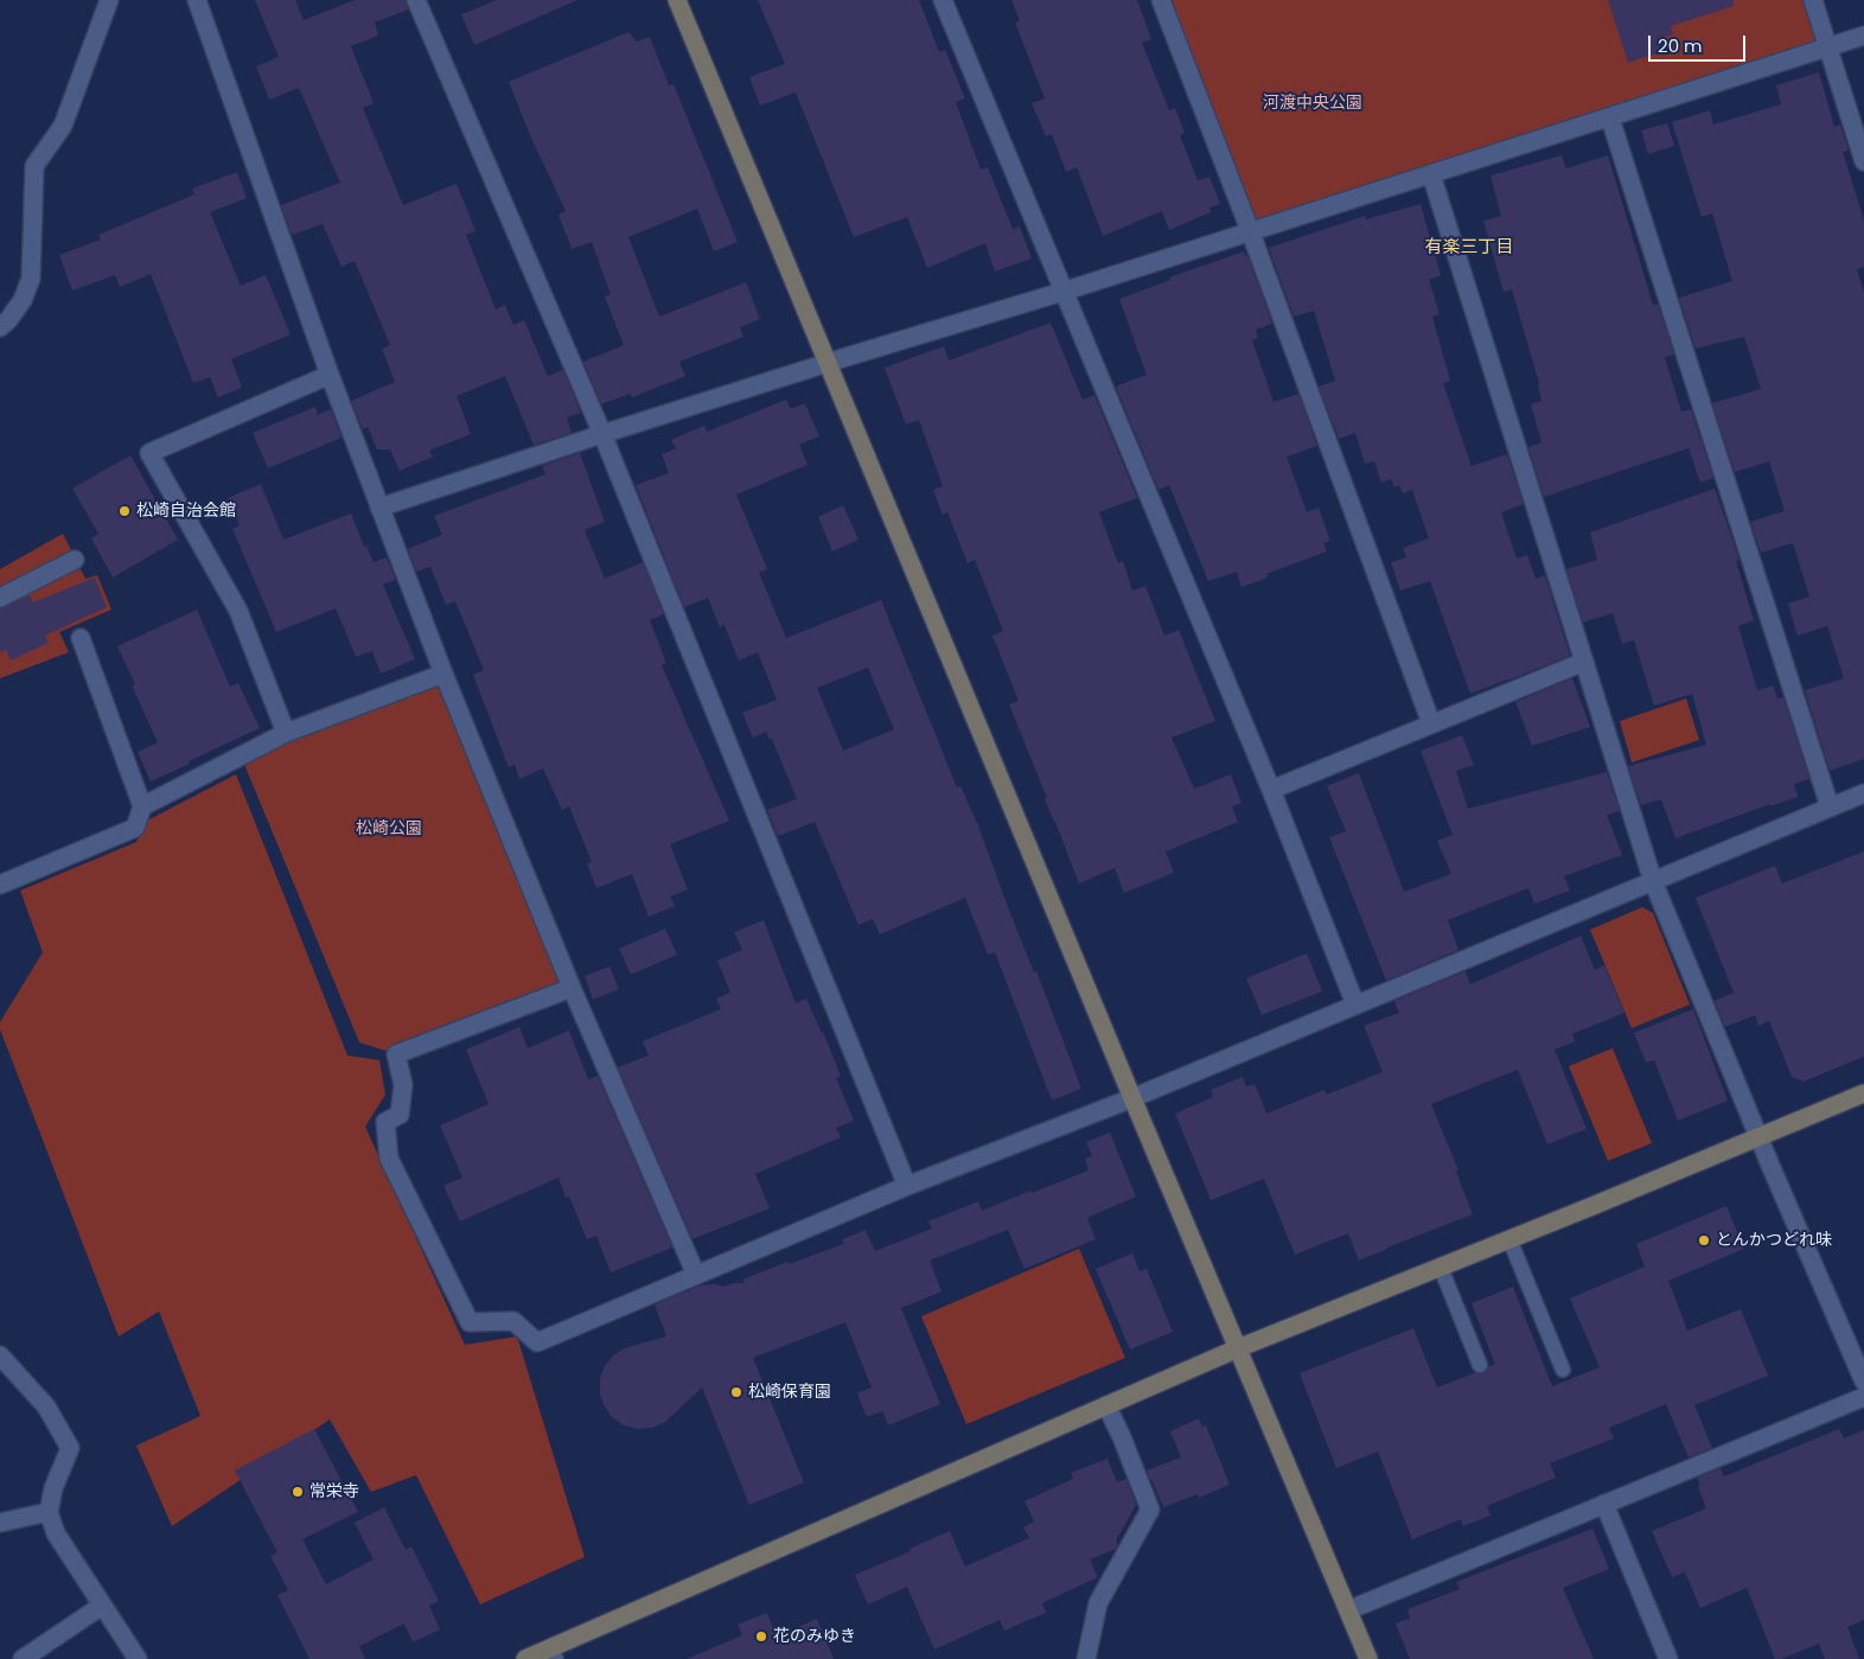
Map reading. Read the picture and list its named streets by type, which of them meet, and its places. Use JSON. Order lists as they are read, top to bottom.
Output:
{
  "districts": ["有楽三丁目"],
  "parks": ["河渡中央公園", "松崎公園"],
  "places": [
    "松崎自治会館",
    "とんかつどれ味",
    "松崎保育園",
    "常栄寺",
    "花のみゆき"
  ],
  "scale_bar": "20 m"
}
